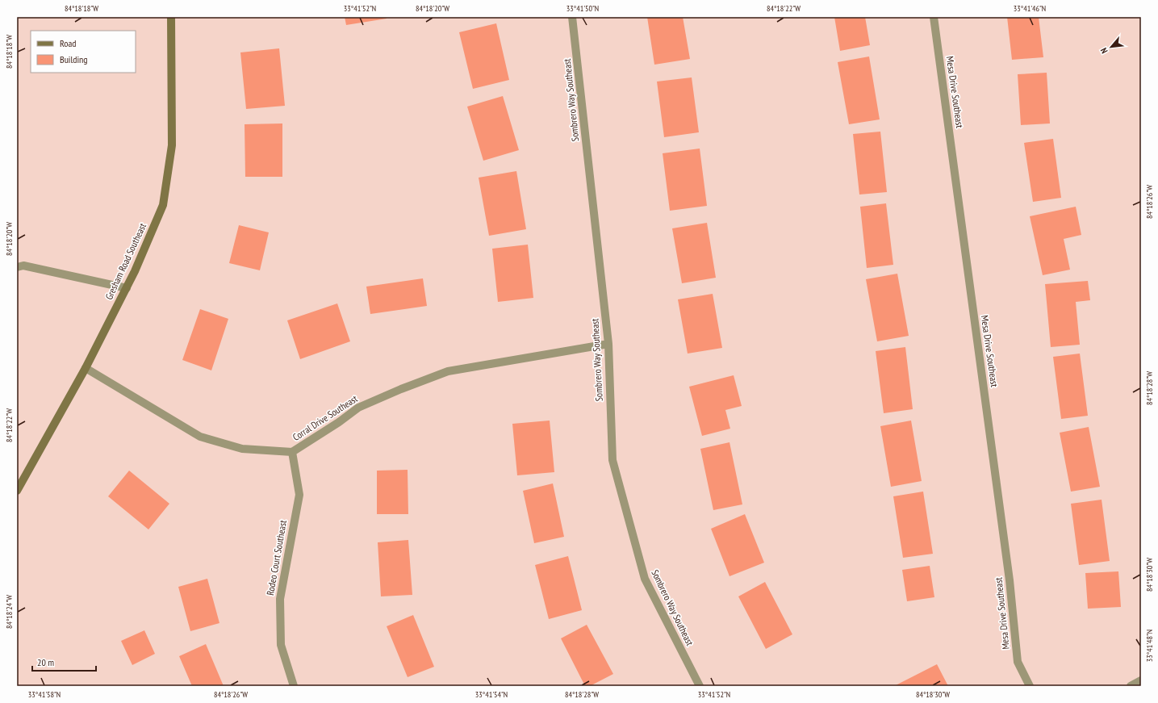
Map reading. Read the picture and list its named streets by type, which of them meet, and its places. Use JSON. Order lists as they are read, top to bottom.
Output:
{
  "streets": {
    "street": [
      "Mesa Drive Southeast",
      "Sombrero Way Southeast",
      "Gresham Road Southeast",
      "Corral Drive Southeast",
      "Rodeo Court Southeast"
    ]
  },
  "crossings": [
    ["Sombrero Way Southeast", "Corral Drive Southeast"],
    ["Gresham Road Southeast", "Corral Drive Southeast"],
    ["Corral Drive Southeast", "Rodeo Court Southeast"]
  ],
  "legend": ["Road", "Building"],
  "scale_bar": "20 m",
  "north": "bottom left",
  "coordinates": [
    "84°18'18\"W",
    "33°41'52\"N",
    "84°18'20\"W",
    "33°41'50\"N",
    "84°18'22\"W",
    "33°41'46\"N",
    "84°18'26\"W",
    "84°18'28\"W",
    "84°18'30\"W",
    "84°18'24\"W",
    "33°41'48\"N",
    "33°41'58\"N",
    "33°41'54\"N"
  ]
}
